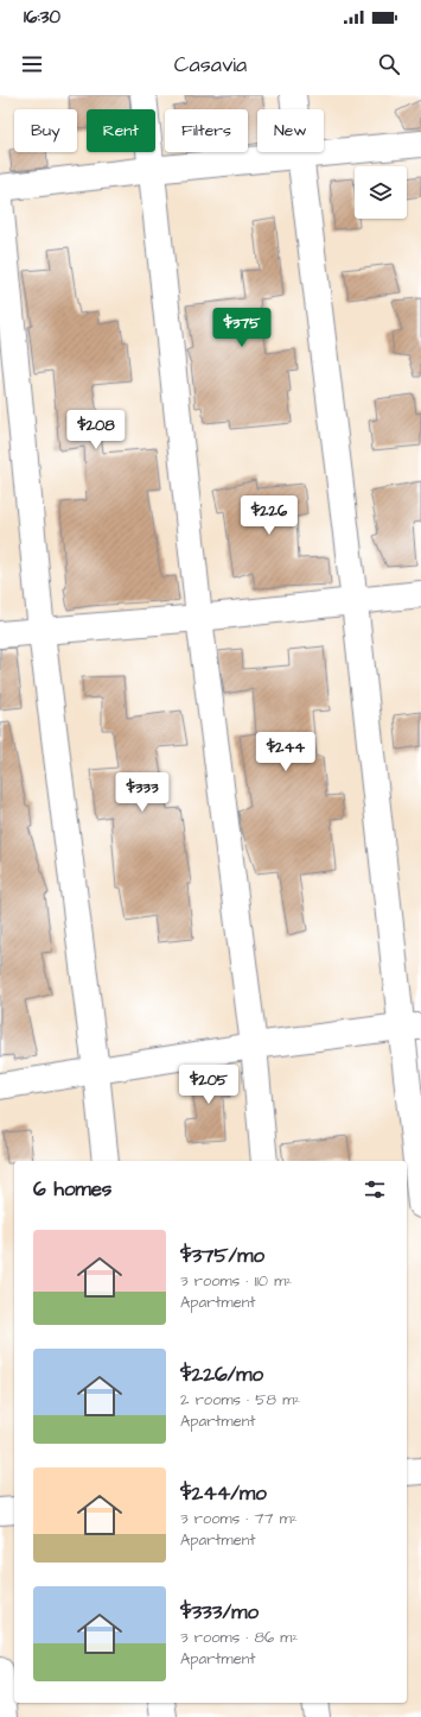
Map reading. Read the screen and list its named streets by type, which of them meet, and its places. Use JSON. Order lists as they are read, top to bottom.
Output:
{
  "page": {
    "status": "16:30",
    "header": "Casavia",
    "chip": [
      "Buy",
      "Rent",
      "Filters",
      "New"
    ],
    "price": [
      "$375",
      "$208",
      "$226",
      "$244",
      "$333",
      "$205"
    ],
    "heading": "6 homes",
    "list": [
      {
        "name": "$375/mo",
        "note": "3 rooms · 110 m² · Apartment"
      },
      {
        "name": "$226/mo",
        "note": "2 rooms · 58 m² · Apartment"
      },
      {
        "name": "$244/mo",
        "note": "3 rooms · 77 m² · Apartment"
      },
      {
        "name": "$333/mo",
        "note": "3 rooms · 86 m² · Apartment"
      }
    ]
  }
}
